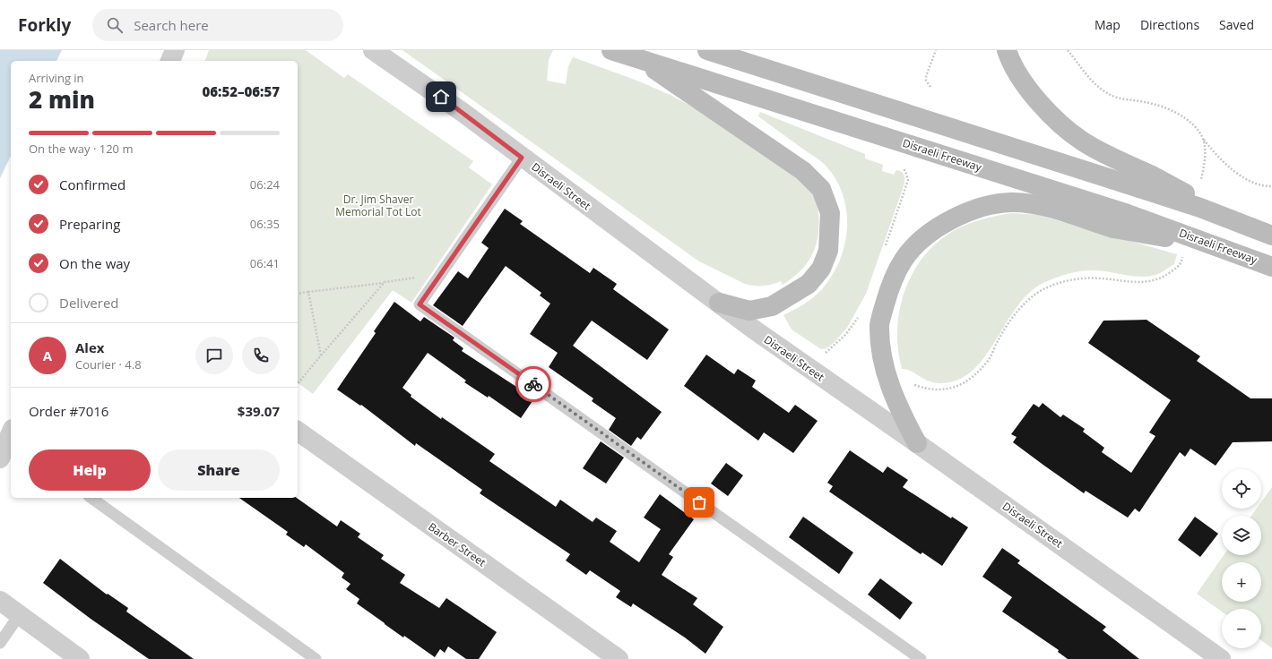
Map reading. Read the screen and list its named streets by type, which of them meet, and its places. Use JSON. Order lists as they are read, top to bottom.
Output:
{
  "streets": {
    "main road": ["Disraeli Freeway"],
    "street": ["Disraeli Street", "Barber Street"]
  },
  "parks": ["Dr. Jim Shaver Memorial Tot Lot"],
  "page": {
    "header": "Forkly",
    "search": "Search here",
    "nav": ["Map", "Directions", "Saved"],
    "heading": ["2 min", "Arriving in", "06:52–06:57"],
    "panel": [
      "Alex",
      "Courier · 4.8",
      "Order #7016",
      "$39.07"
    ],
    "bar": "On the way · 120 m",
    "list": [
      ["Confirmed", "06:24"],
      ["Preparing", "06:35"],
      ["On the way", "06:41"],
      "Delivered"
    ],
    "round": "A",
    "buttons": ["Help", "Share"],
    "map_buttons": ["+", "−"]
  }
}
